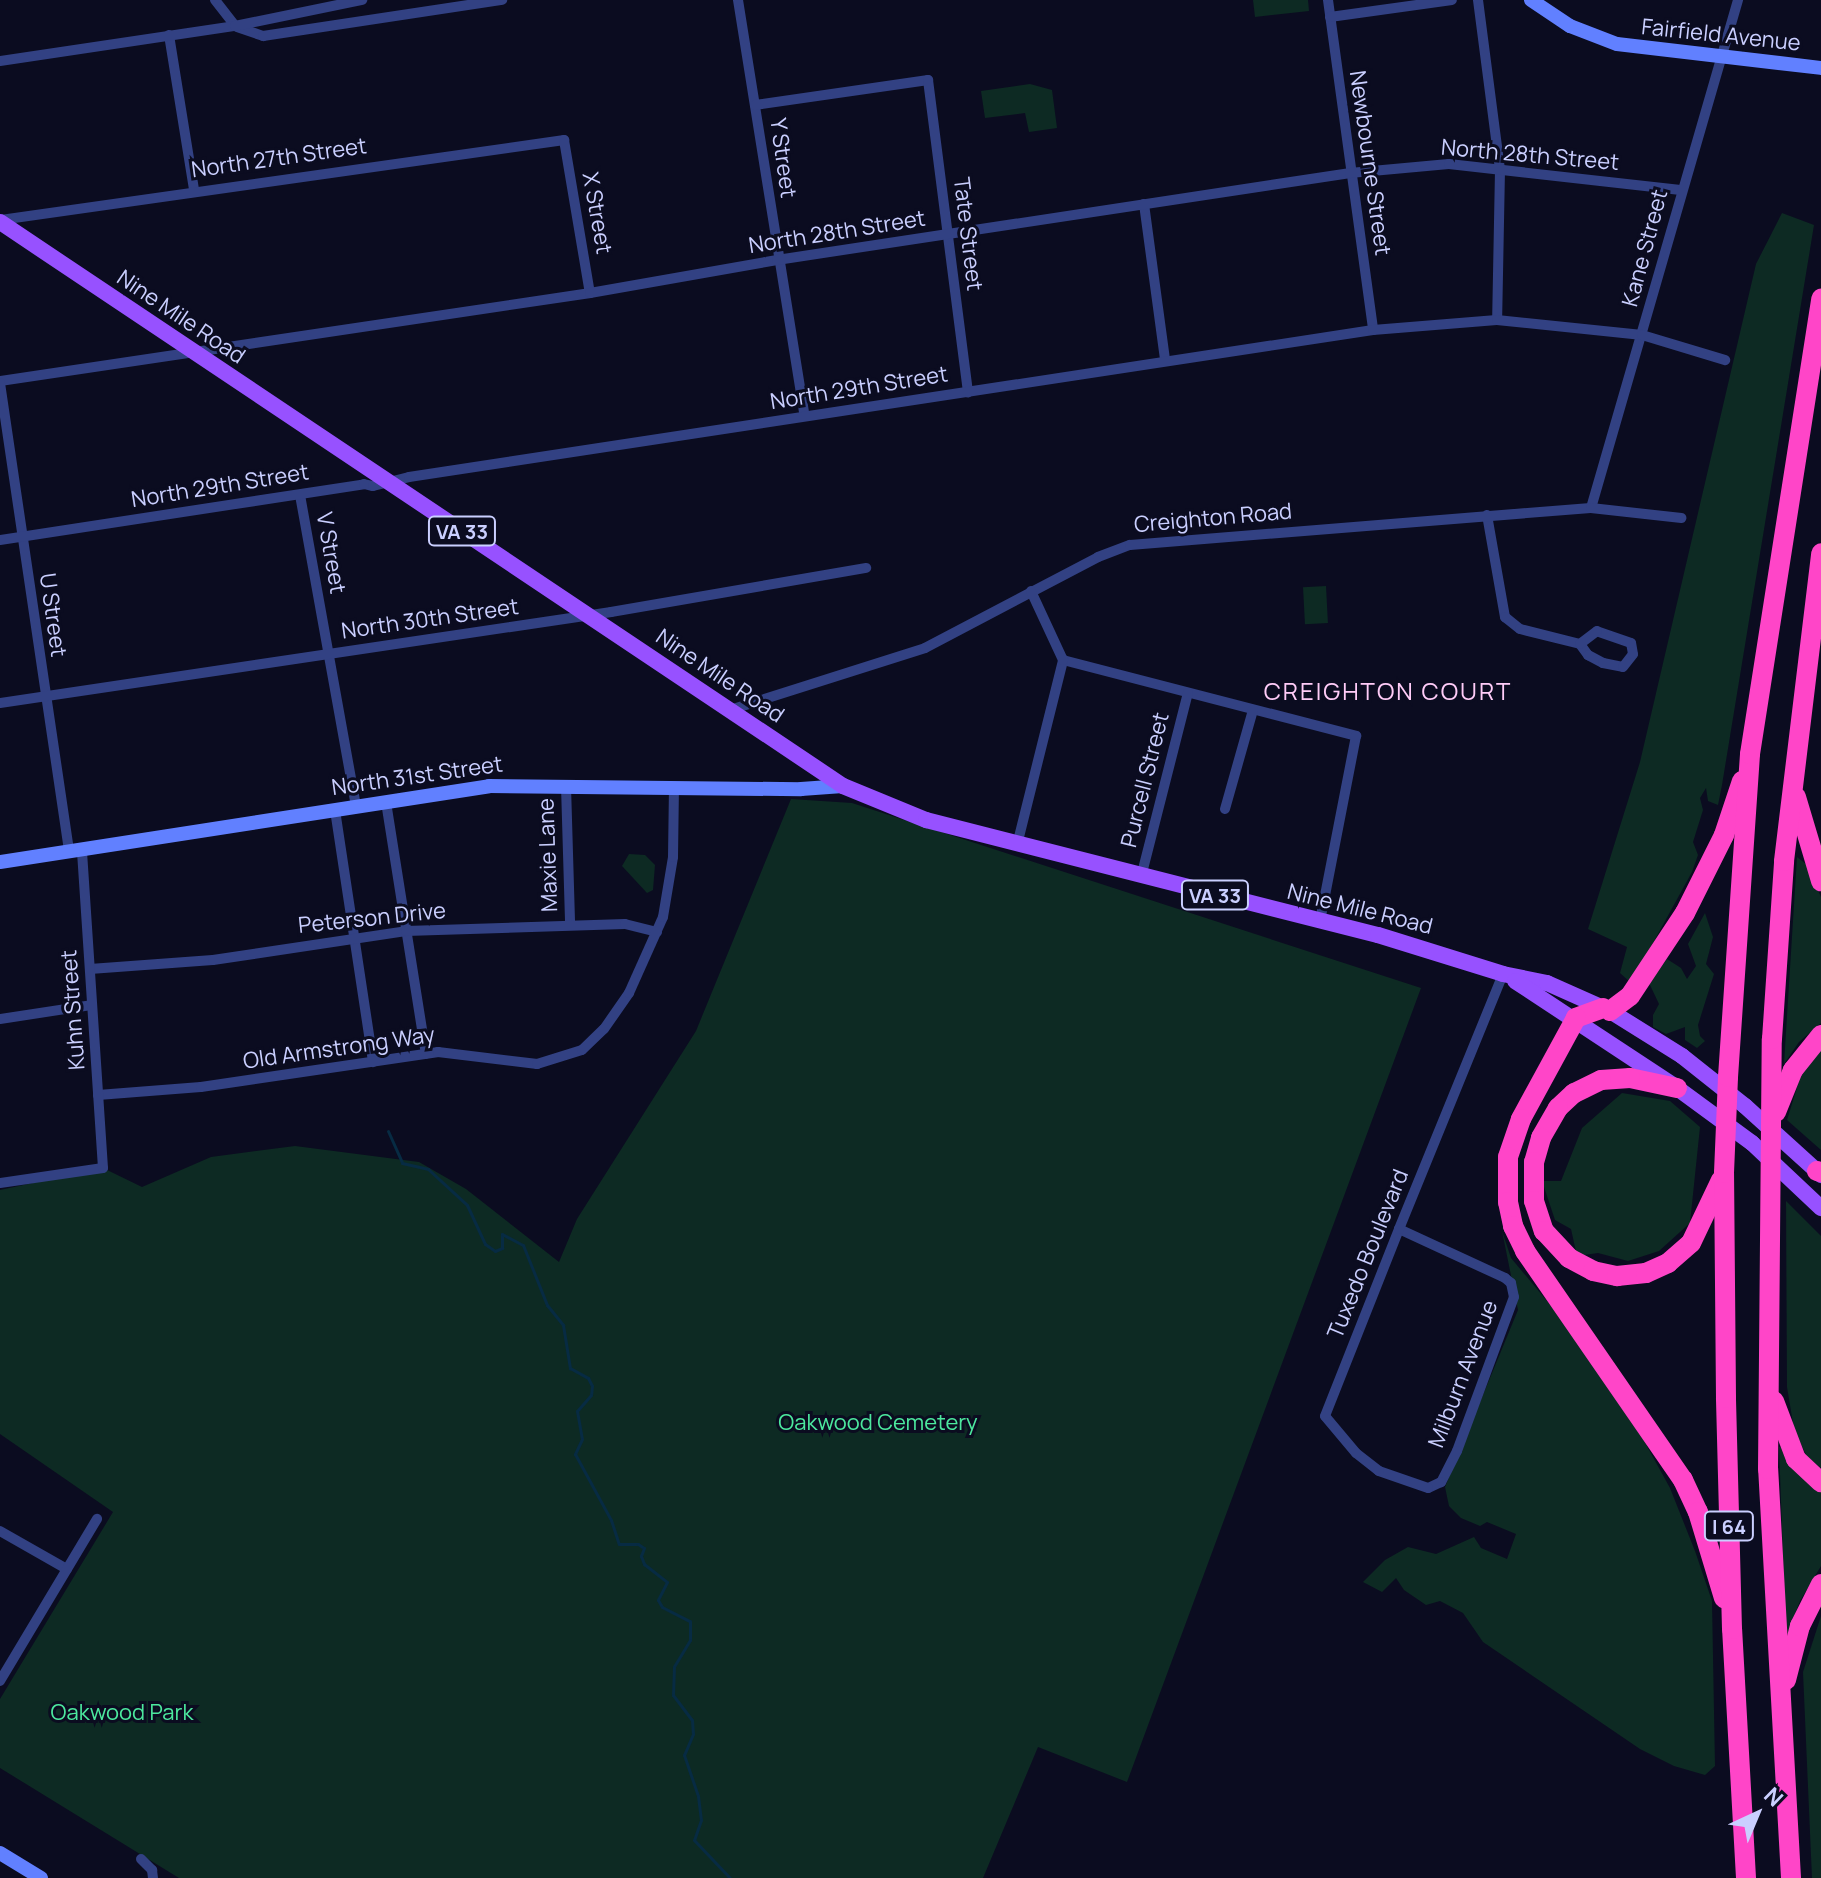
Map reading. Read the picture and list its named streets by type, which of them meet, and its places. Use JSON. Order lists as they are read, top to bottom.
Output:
{
  "streets": {
    "highway": ["I 64"],
    "main road": ["Nine Mile Road", "VA 33"],
    "street": [
      "Fairfield Avenue",
      "North 28th Street",
      "North 27th Street",
      "Y Street",
      "Newbourne Street",
      "X Street",
      "Tate Street",
      "Kane Street",
      "North 29th Street",
      "Creighton Road",
      "V Street",
      "U Street",
      "North 30th Street",
      "North 31st Street",
      "Purcell Street",
      "Maxie Lane",
      "Peterson Drive",
      "Kuhn Street",
      "Old Armstrong Way",
      "Tuxedo Boulevard",
      "Milburn Avenue"
    ]
  },
  "crossings": [
    ["Fairfield Avenue", "Kane Street"],
    ["North 28th Street", "Y Street"],
    ["North 28th Street", "Newbourne Street"],
    ["North 28th Street", "X Street"],
    ["North 28th Street", "Tate Street"],
    ["North 28th Street", "Kane Street"],
    ["North 28th Street", "Nine Mile Road"],
    ["North 28th Street", "U Street"],
    ["North 27th Street", "X Street"],
    ["North 27th Street", "Nine Mile Road"],
    ["Y Street", "Tate Street"],
    ["Y Street", "North 29th Street"],
    ["Newbourne Street", "North 29th Street"],
    ["Tate Street", "North 29th Street"],
    ["Kane Street", "North 29th Street"],
    ["Kane Street", "Creighton Road"],
    ["Nine Mile Road", "North 29th Street"],
    ["Nine Mile Road", "Creighton Road"],
    ["Nine Mile Road", "North 30th Street"],
    ["Nine Mile Road", "North 31st Street"],
    ["Nine Mile Road", "Purcell Street"],
    ["Nine Mile Road", "Tuxedo Boulevard"],
    ["North 29th Street", "V Street"],
    ["North 29th Street", "U Street"],
    ["V Street", "North 30th Street"],
    ["V Street", "North 31st Street"],
    ["U Street", "North 30th Street"],
    ["U Street", "North 31st Street"],
    ["U Street", "Kuhn Street"],
    ["North 31st Street", "Maxie Lane"],
    ["North 31st Street", "Kuhn Street"],
    ["North 31st Street", "Old Armstrong Way"],
    ["Maxie Lane", "Peterson Drive"],
    ["Peterson Drive", "Kuhn Street"],
    ["Peterson Drive", "Old Armstrong Way"],
    ["Kuhn Street", "Old Armstrong Way"],
    ["Tuxedo Boulevard", "Milburn Avenue"]
  ],
  "districts": ["CREIGHTON COURT"],
  "parks": ["Oakwood Cemetery", "Oakwood Park"],
  "north": "top right"
}
